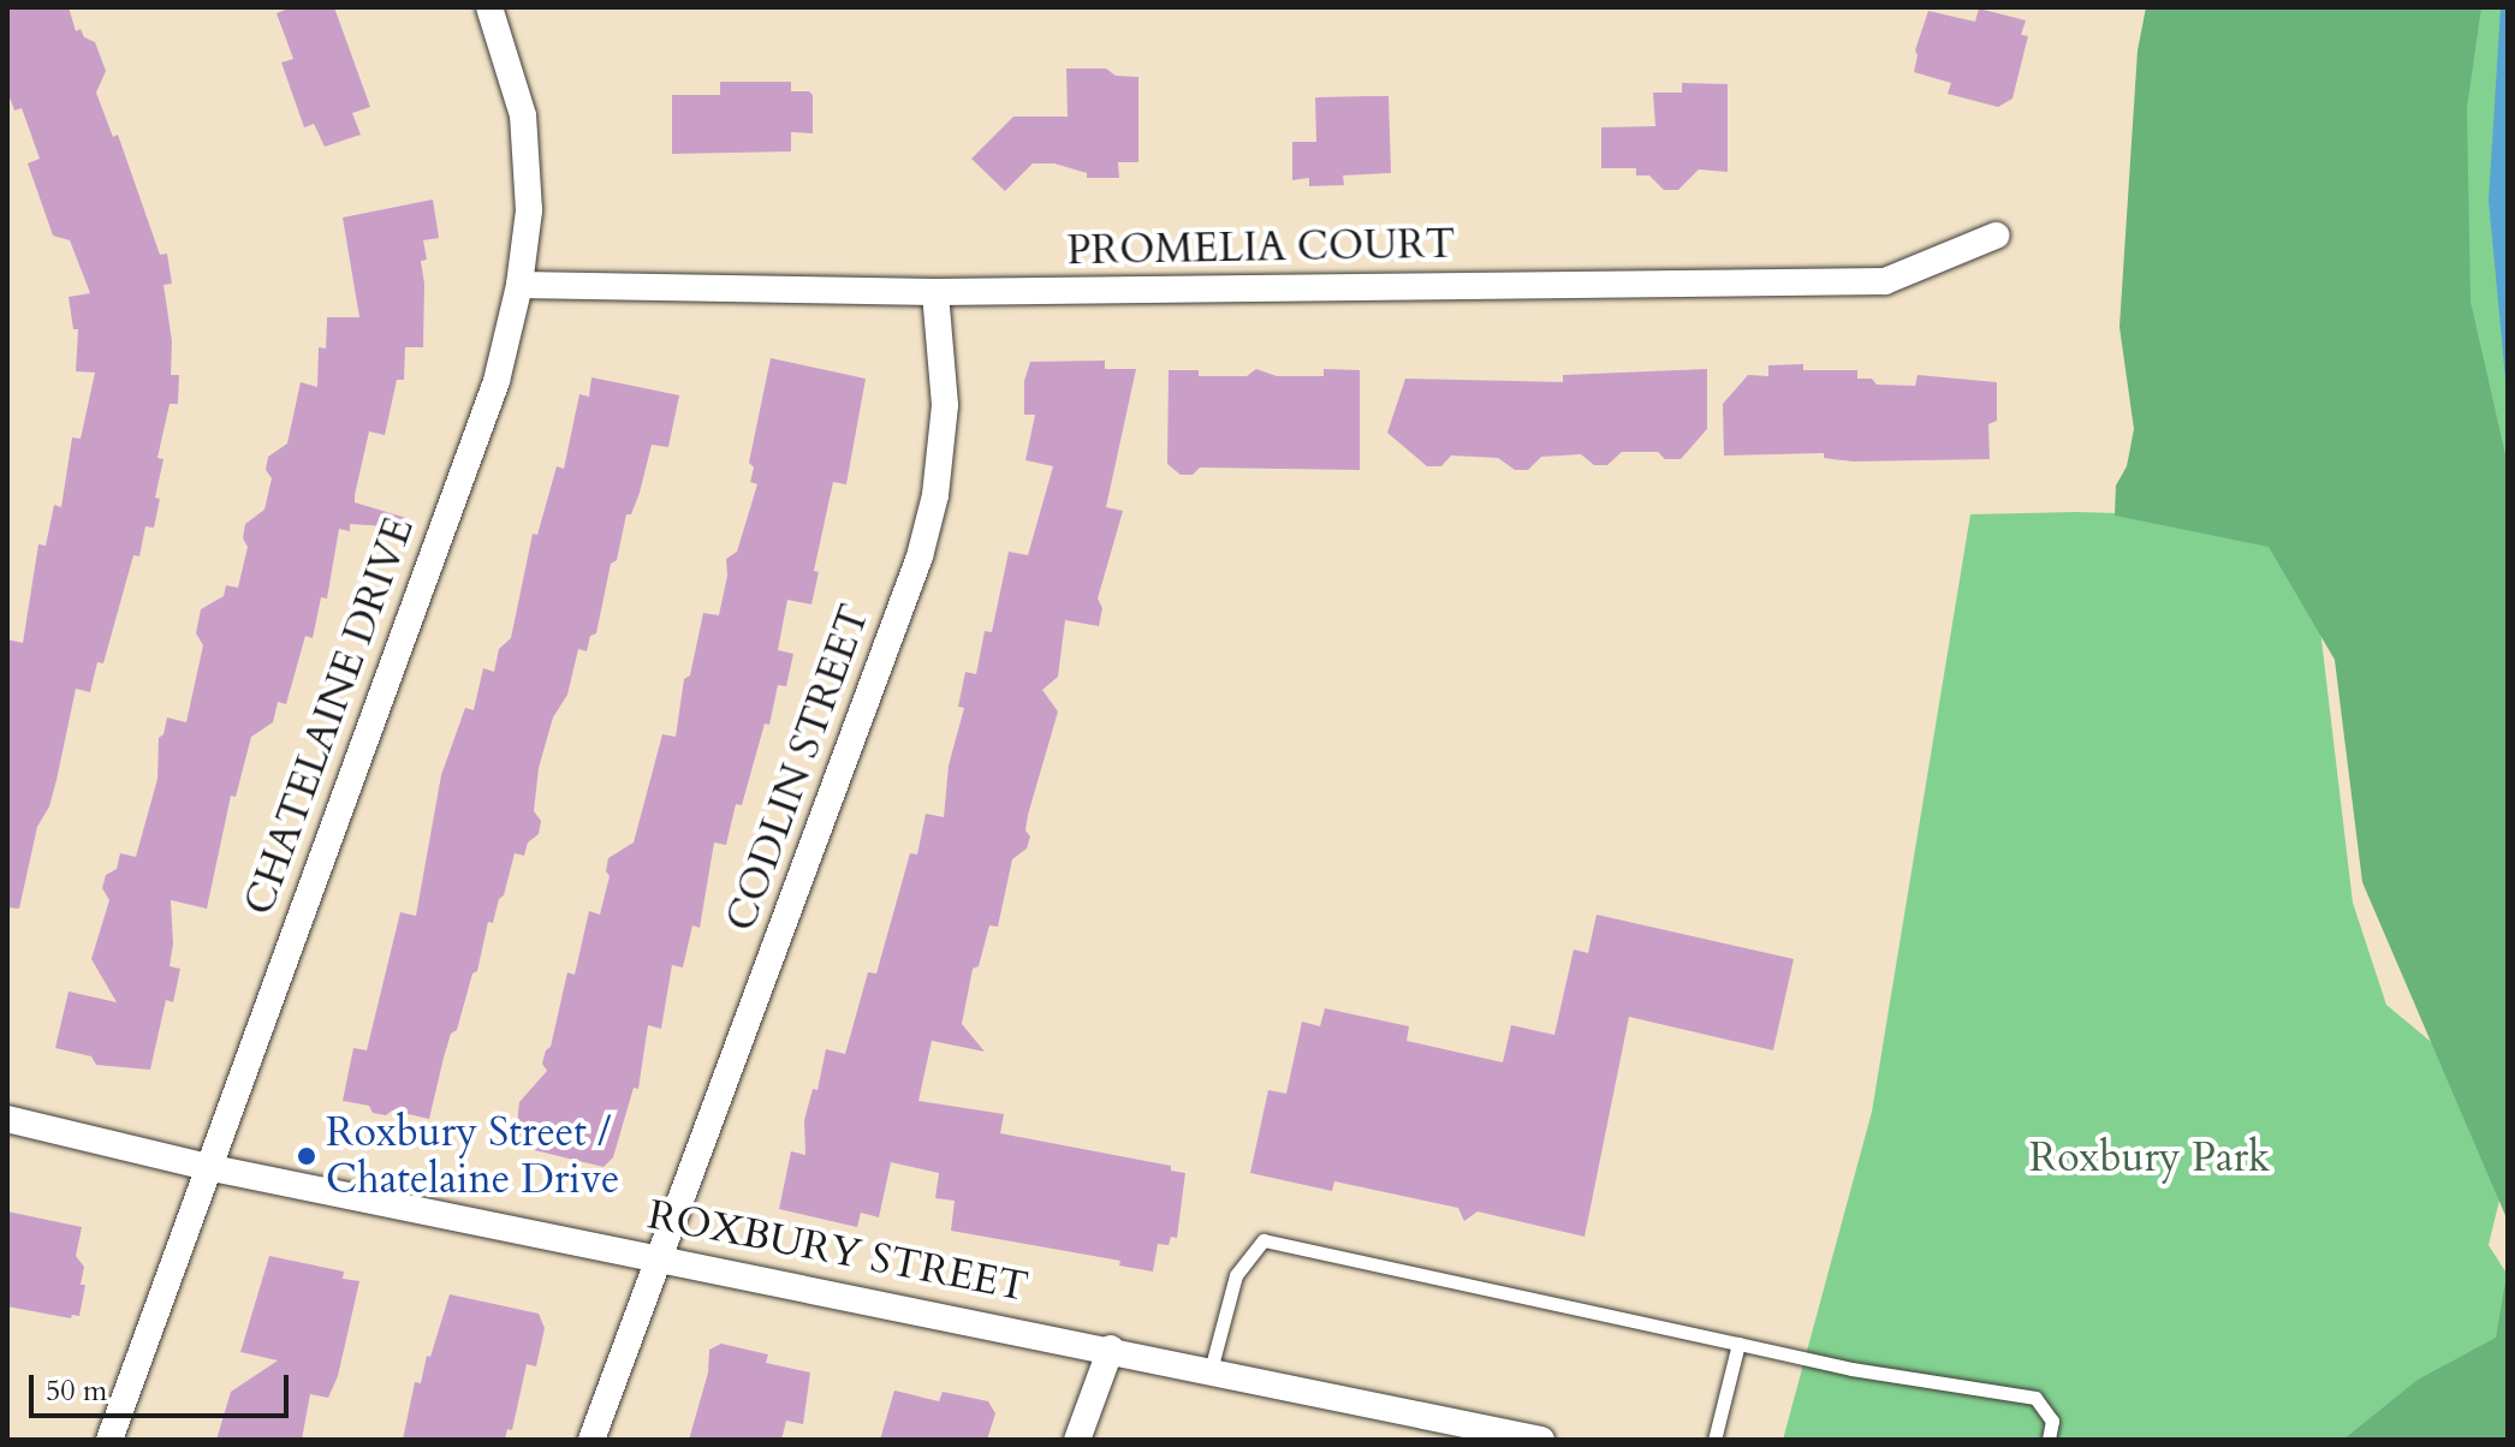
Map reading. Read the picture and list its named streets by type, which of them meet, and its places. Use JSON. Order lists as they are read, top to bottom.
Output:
{
  "streets": {
    "street": [
      "PROMELIA COURT",
      "CHATELAINE DRIVE",
      "CODLIN STREET",
      "ROXBURY STREET"
    ]
  },
  "crossings": [
    ["PROMELIA COURT", "CHATELAINE DRIVE"],
    ["PROMELIA COURT", "CODLIN STREET"],
    ["CHATELAINE DRIVE", "ROXBURY STREET"],
    ["CODLIN STREET", "ROXBURY STREET"]
  ],
  "parks": ["Roxbury Park"],
  "places": ["Roxbury Street / Chatelaine Drive"],
  "scale_bar": "50 m"
}
